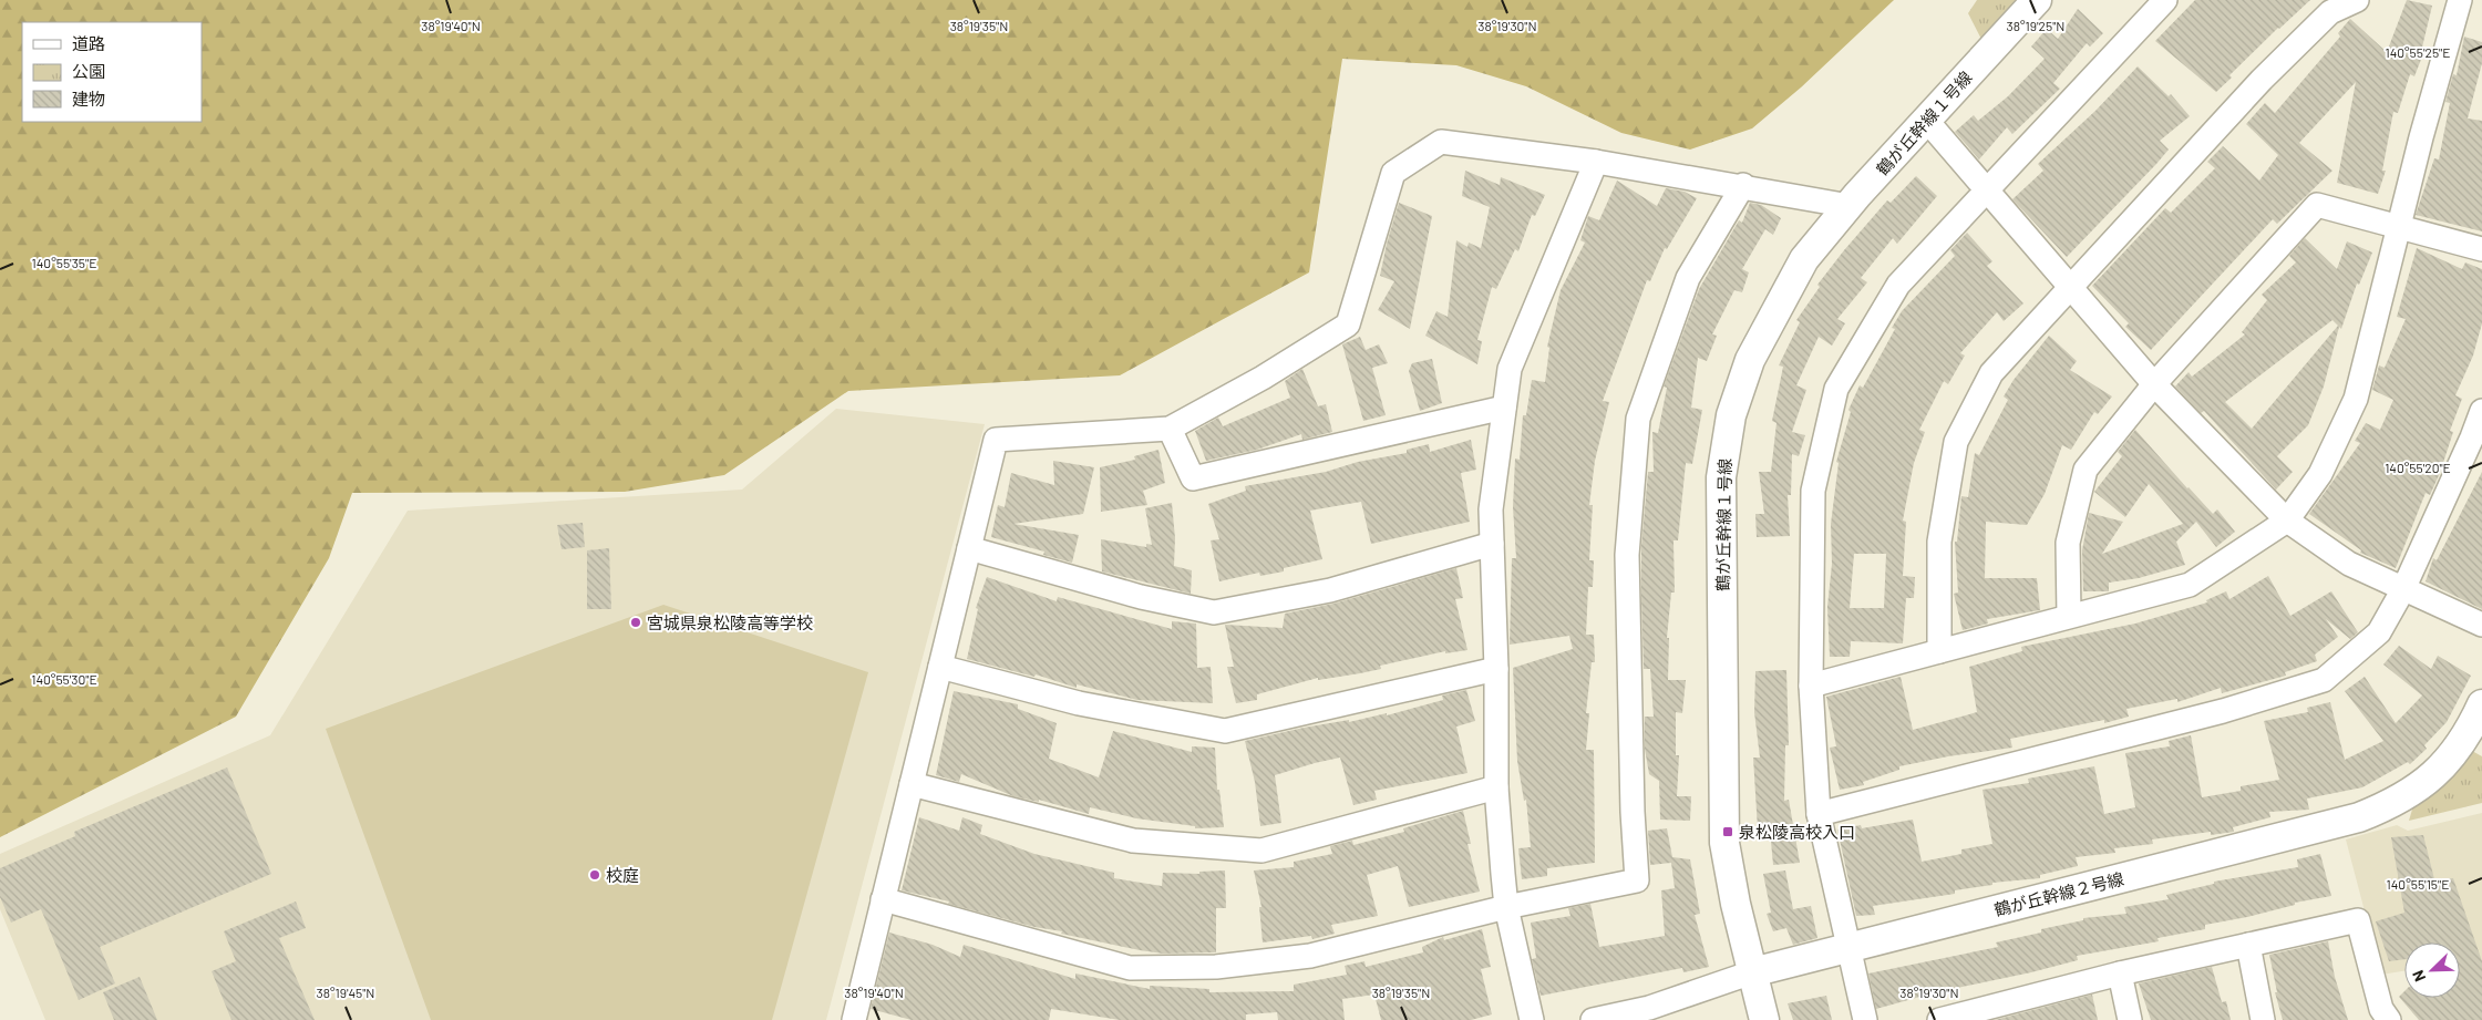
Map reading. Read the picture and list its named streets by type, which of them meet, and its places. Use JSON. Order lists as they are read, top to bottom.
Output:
{
  "streets": {
    "street": ["鶴が丘幹線１号線", "鶴が丘幹線２号線"]
  },
  "crossings": [
    ["鶴が丘幹線１号線", "鶴が丘幹線２号線"]
  ],
  "places": {
    "other": ["宮城県泉松陵高等学校", "校庭"],
    "transit": ["泉松陵高校入口"]
  },
  "legend": ["道路", "公園", "建物"],
  "north": "bottom left",
  "coordinates": [
    "38°19'40\"N",
    "38°19'35\"N",
    "38°19'30\"N",
    "38°19'25\"N",
    "140°55'25\"E",
    "140°55'35\"E",
    "140°55'20\"E",
    "140°55'30\"E",
    "140°55'15\"E",
    "38°19'45\"N"
  ]
}
